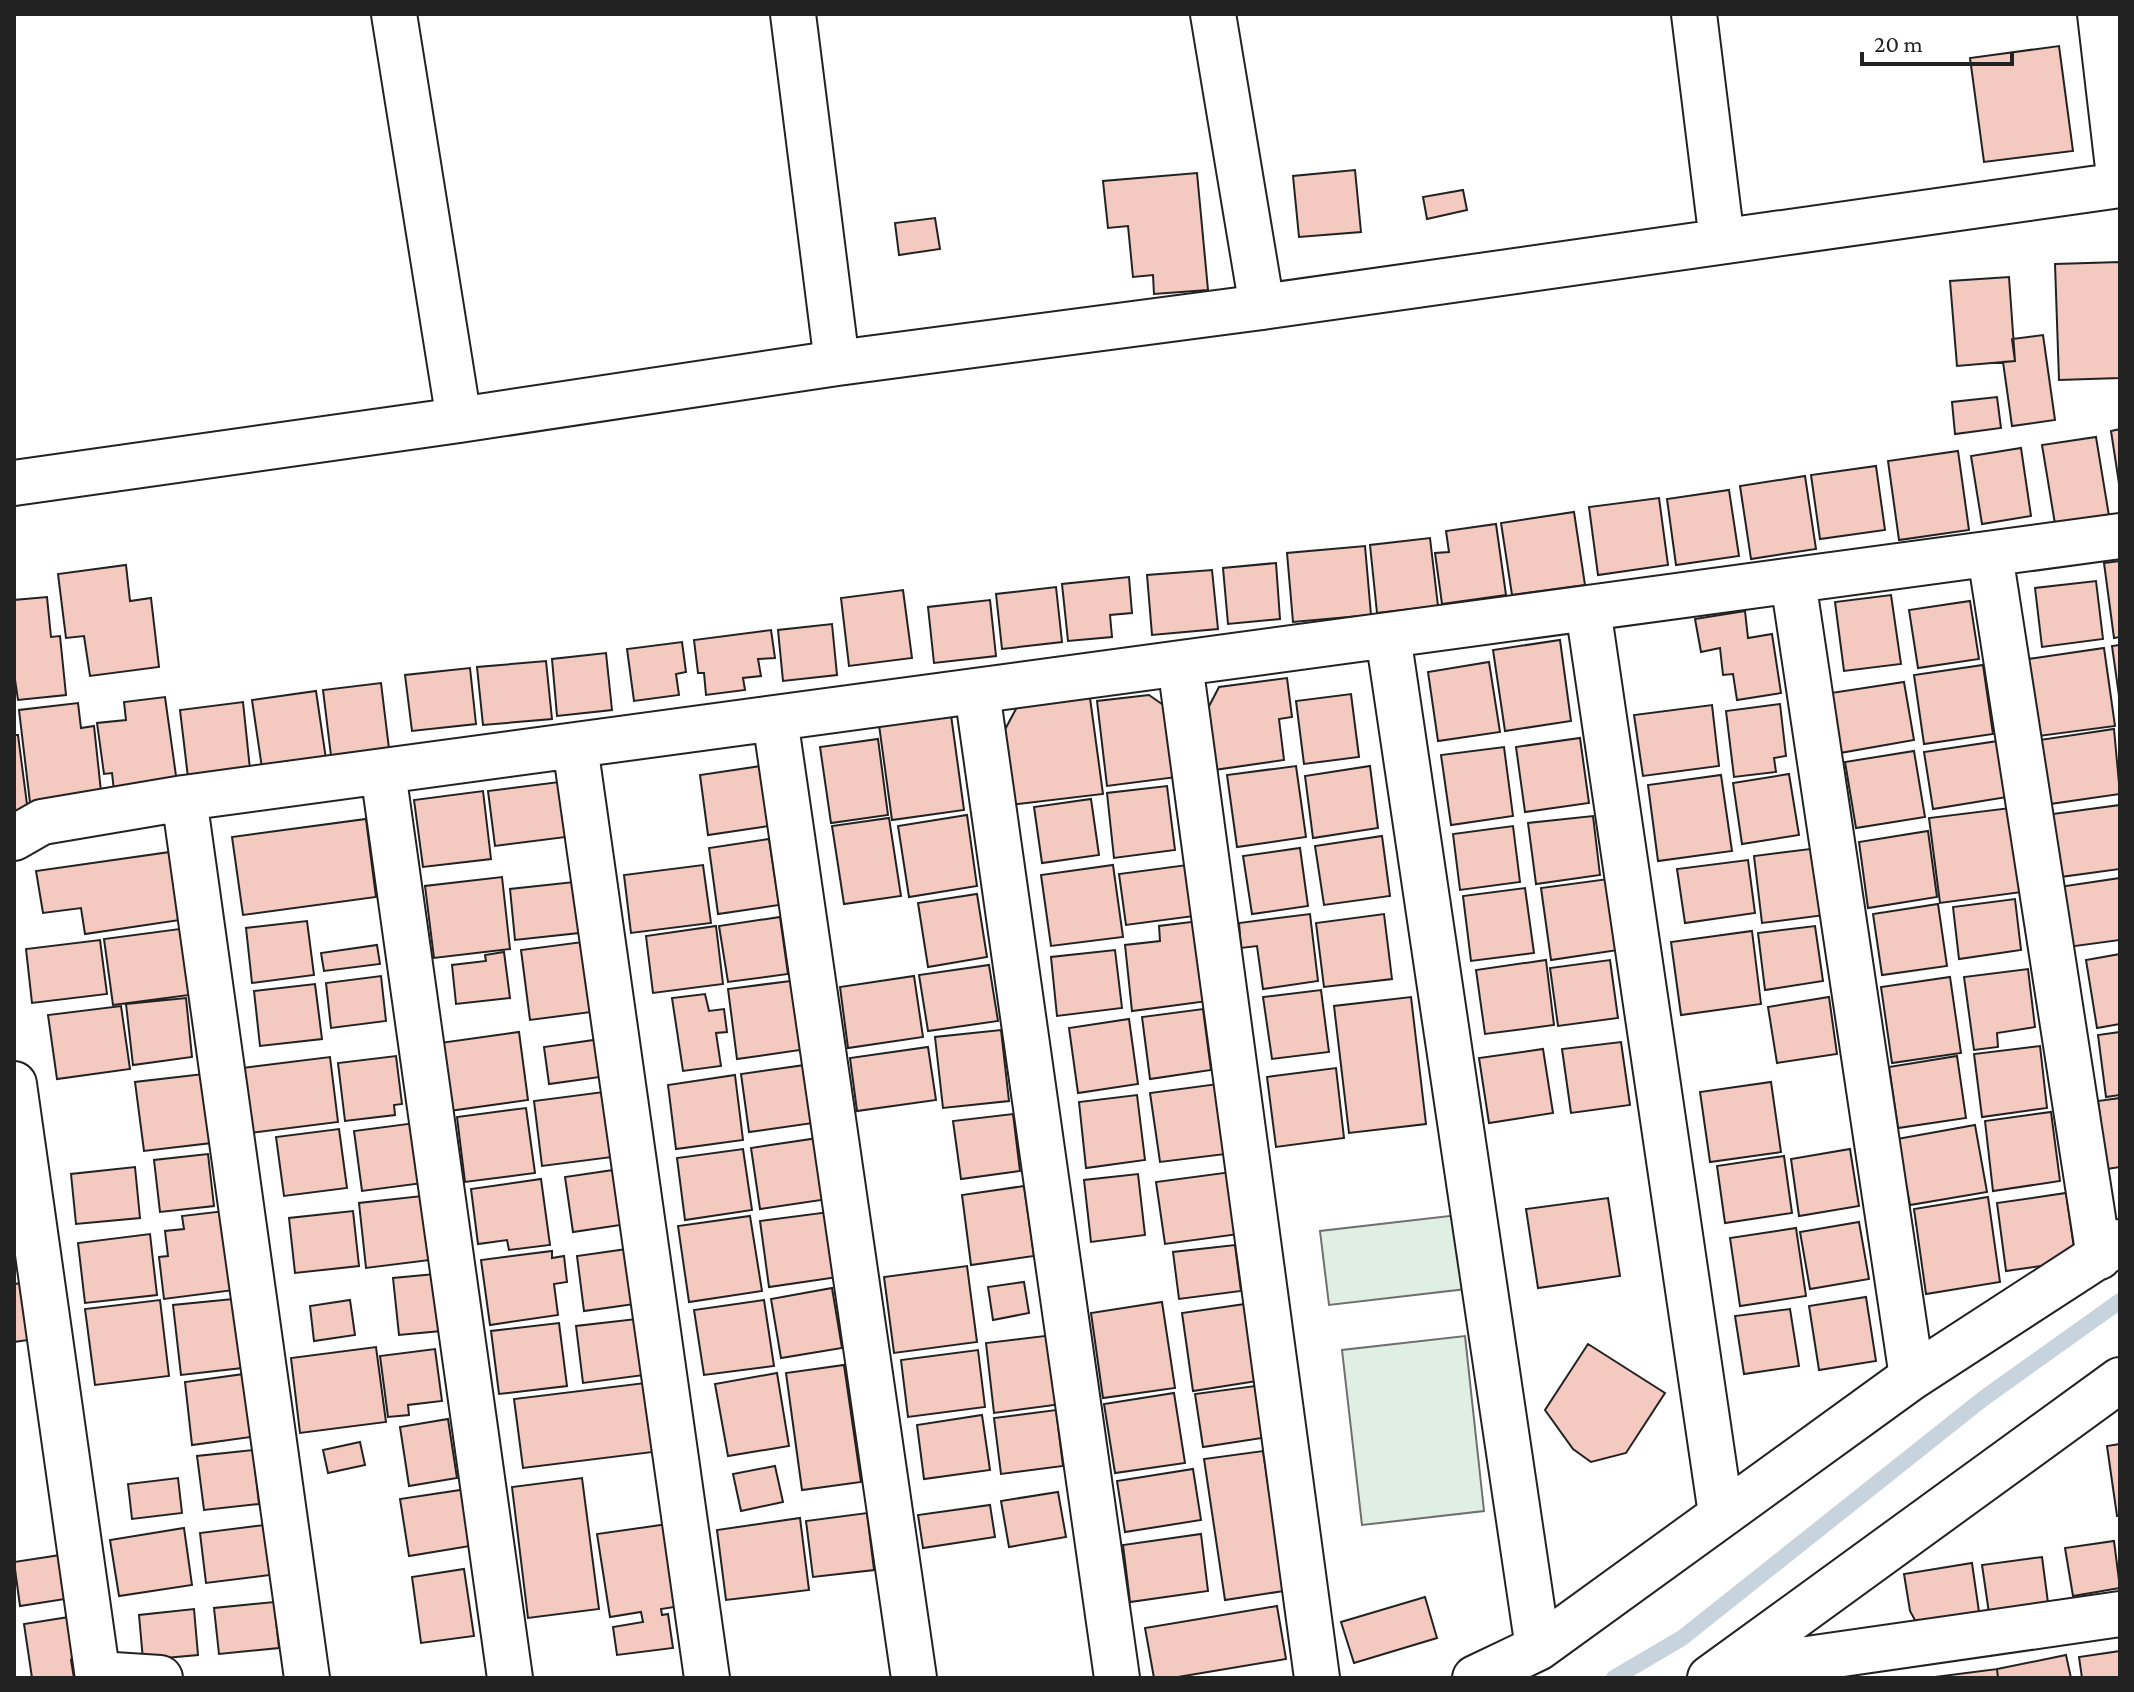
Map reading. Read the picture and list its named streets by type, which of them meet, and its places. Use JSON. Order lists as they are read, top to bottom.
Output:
{
  "scale_bar": "20 m"
}
